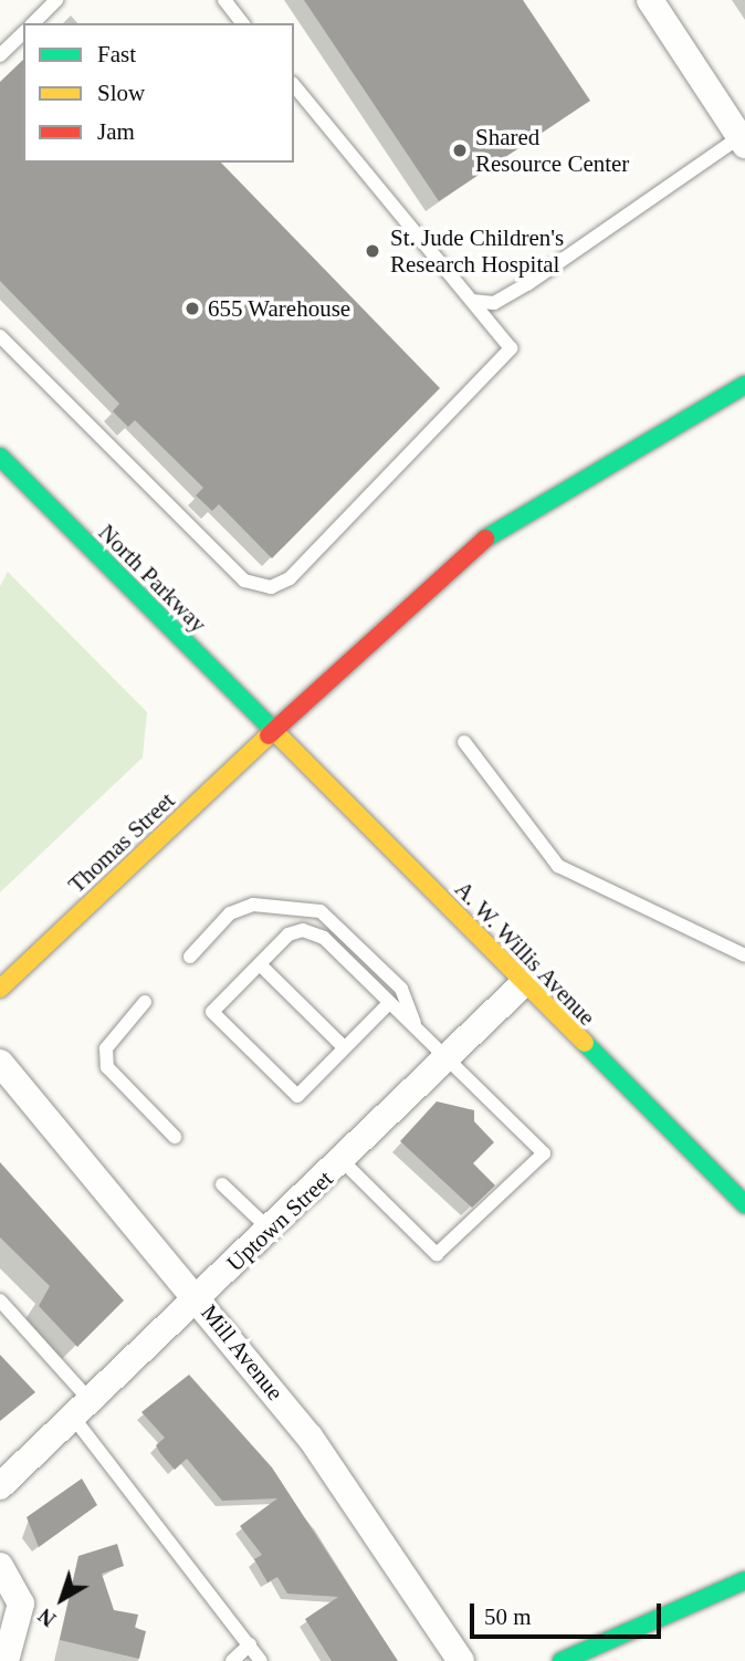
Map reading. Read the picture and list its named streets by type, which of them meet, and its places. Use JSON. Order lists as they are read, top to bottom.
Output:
{
  "streets": {
    "main road": ["North Parkway", "Thomas Street", "A. W. Willis Avenue"],
    "street": ["Uptown Street", "Mill Avenue"]
  },
  "crossings": [
    ["North Parkway", "Thomas Street"],
    ["North Parkway", "A. W. Willis Avenue"],
    ["Thomas Street", "A. W. Willis Avenue"],
    ["A. W. Willis Avenue", "Uptown Street"],
    ["Uptown Street", "Mill Avenue"]
  ],
  "places": ["Shared Resource Center", "St. Jude Children's Research Hospital", "655 Warehouse"],
  "legend": ["Fast", "Slow", "Jam"],
  "scale_bar": "50 m",
  "north": "bottom left"
}
